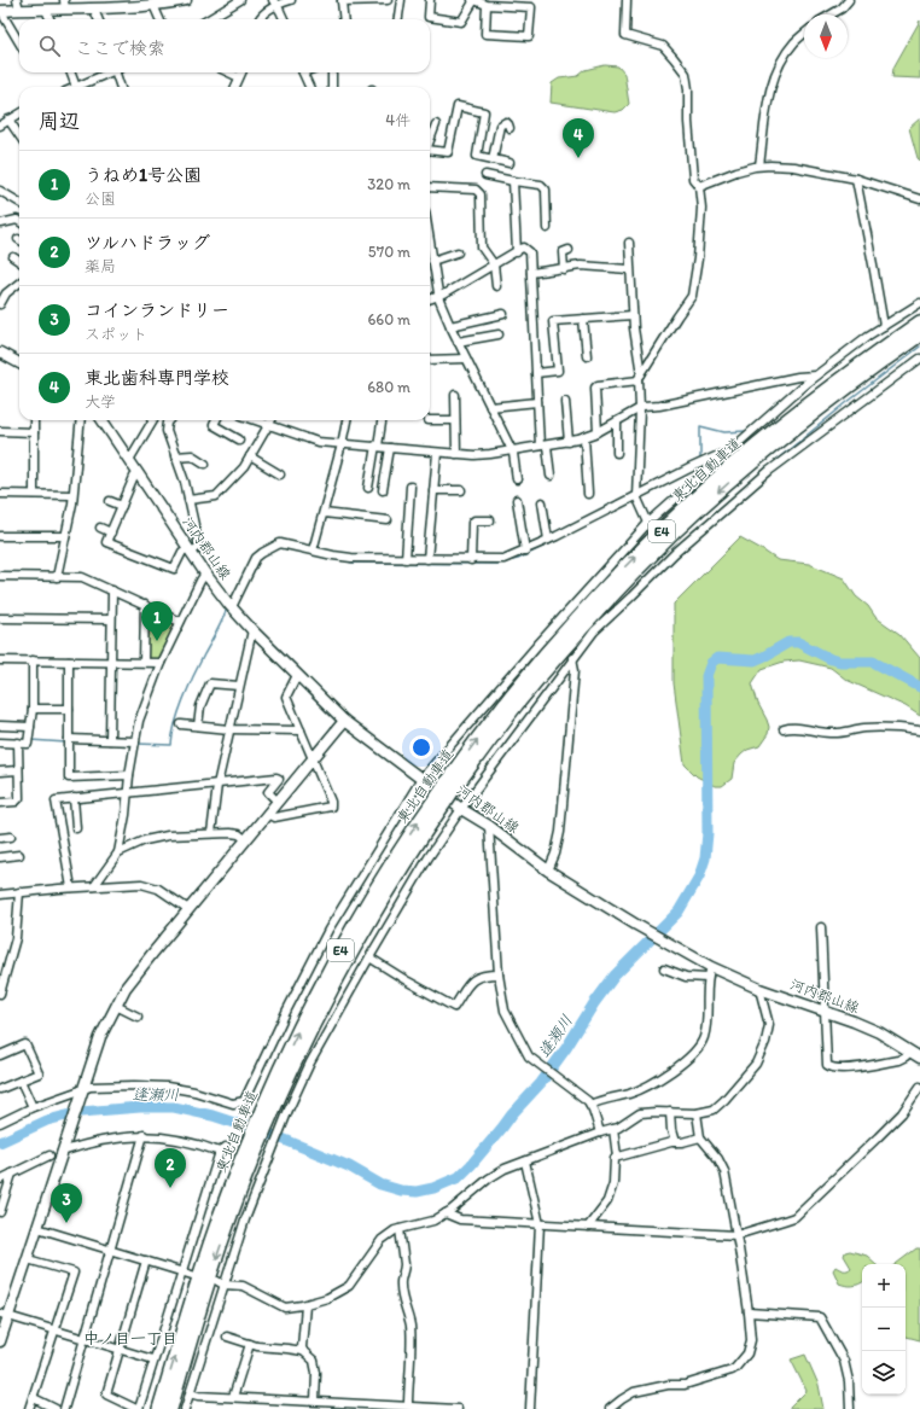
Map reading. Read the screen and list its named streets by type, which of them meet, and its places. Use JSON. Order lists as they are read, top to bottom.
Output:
{
  "streets": {
    "highway": ["東北自動車道", "E4"],
    "main road": ["河内郡山線"]
  },
  "districts": ["中ノ目一丁目"],
  "water": ["逢瀬川"],
  "north": "bottom",
  "page": {
    "search": "ここで検索",
    "heading": ["周辺", "4件"],
    "pins": [
      "4",
      "1",
      "2",
      "3"
    ],
    "list": [
      {
        "mark": "1",
        "name": "うねめ1号公園",
        "note": "公園",
        "value": "320 m"
      },
      {
        "mark": "2",
        "name": "ツルハドラッグ",
        "note": "薬局",
        "value": "570 m"
      },
      {
        "mark": "3",
        "name": "コインランドリー",
        "note": "スポット",
        "value": "660 m"
      },
      {
        "mark": "4",
        "name": "東北歯科専門学校",
        "note": "大学",
        "value": "680 m"
      }
    ],
    "map_buttons": ["+", "−"]
  }
}
